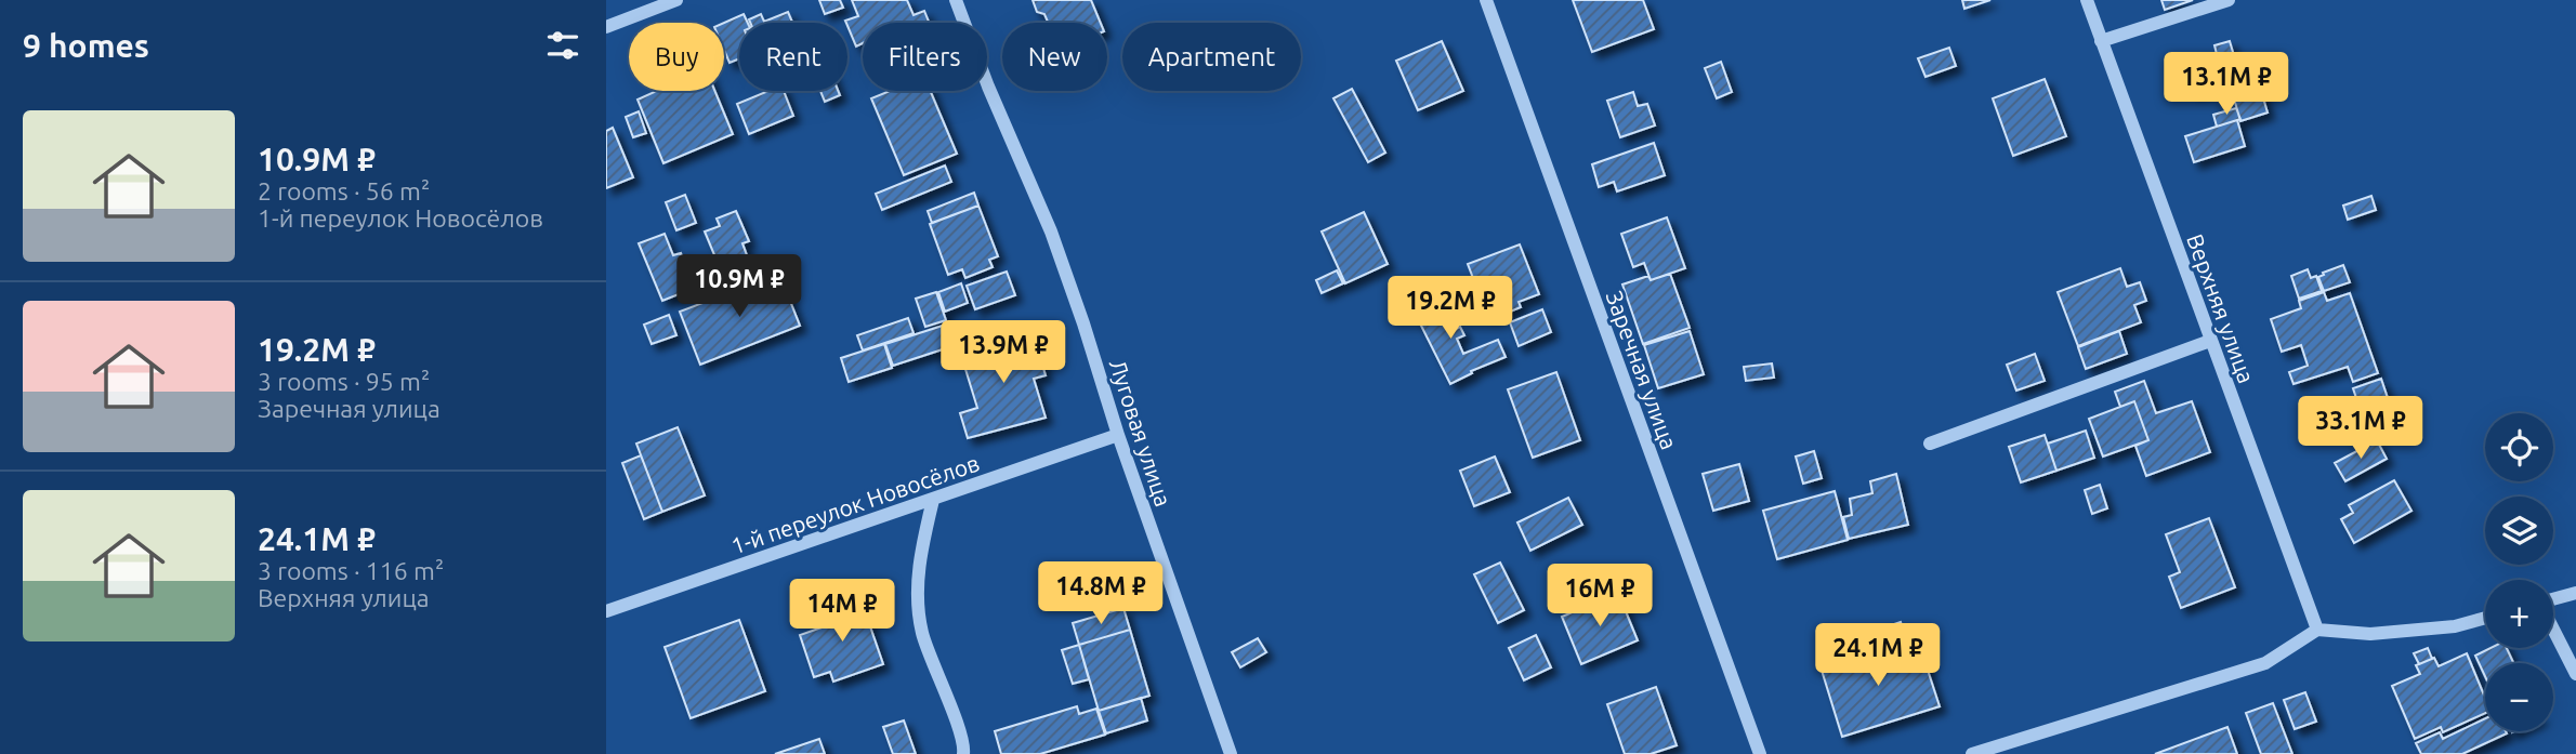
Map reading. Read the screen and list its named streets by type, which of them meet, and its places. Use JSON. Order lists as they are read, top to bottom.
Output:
{
  "streets": {
    "street": [
      "Верхняя улица",
      "Заречная улица",
      "Луговая улица",
      "1-й переулок Новосёлов"
    ]
  },
  "crossings": [
    ["Луговая улица", "1-й переулок Новосёлов"]
  ],
  "page": {
    "heading": "9 homes",
    "chip": [
      "Buy",
      "Rent",
      "Filters",
      "New",
      "Apartment"
    ],
    "price": [
      "13.1M ₽",
      "10.9M ₽",
      "19.2M ₽",
      "13.9M ₽",
      "33.1M ₽",
      "14.8M ₽",
      "16M ₽",
      "14M ₽",
      "24.1M ₽"
    ],
    "list": [
      {
        "name": "10.9M ₽",
        "note": "2 rooms · 56 m² · 1-й переулок Новосёлов"
      },
      {
        "name": "19.2M ₽",
        "note": "3 rooms · 95 m² · Заречная улица"
      },
      {
        "name": "24.1M ₽",
        "note": "3 rooms · 116 m² · Верхняя улица"
      }
    ],
    "map_buttons": ["+", "−"]
  }
}
